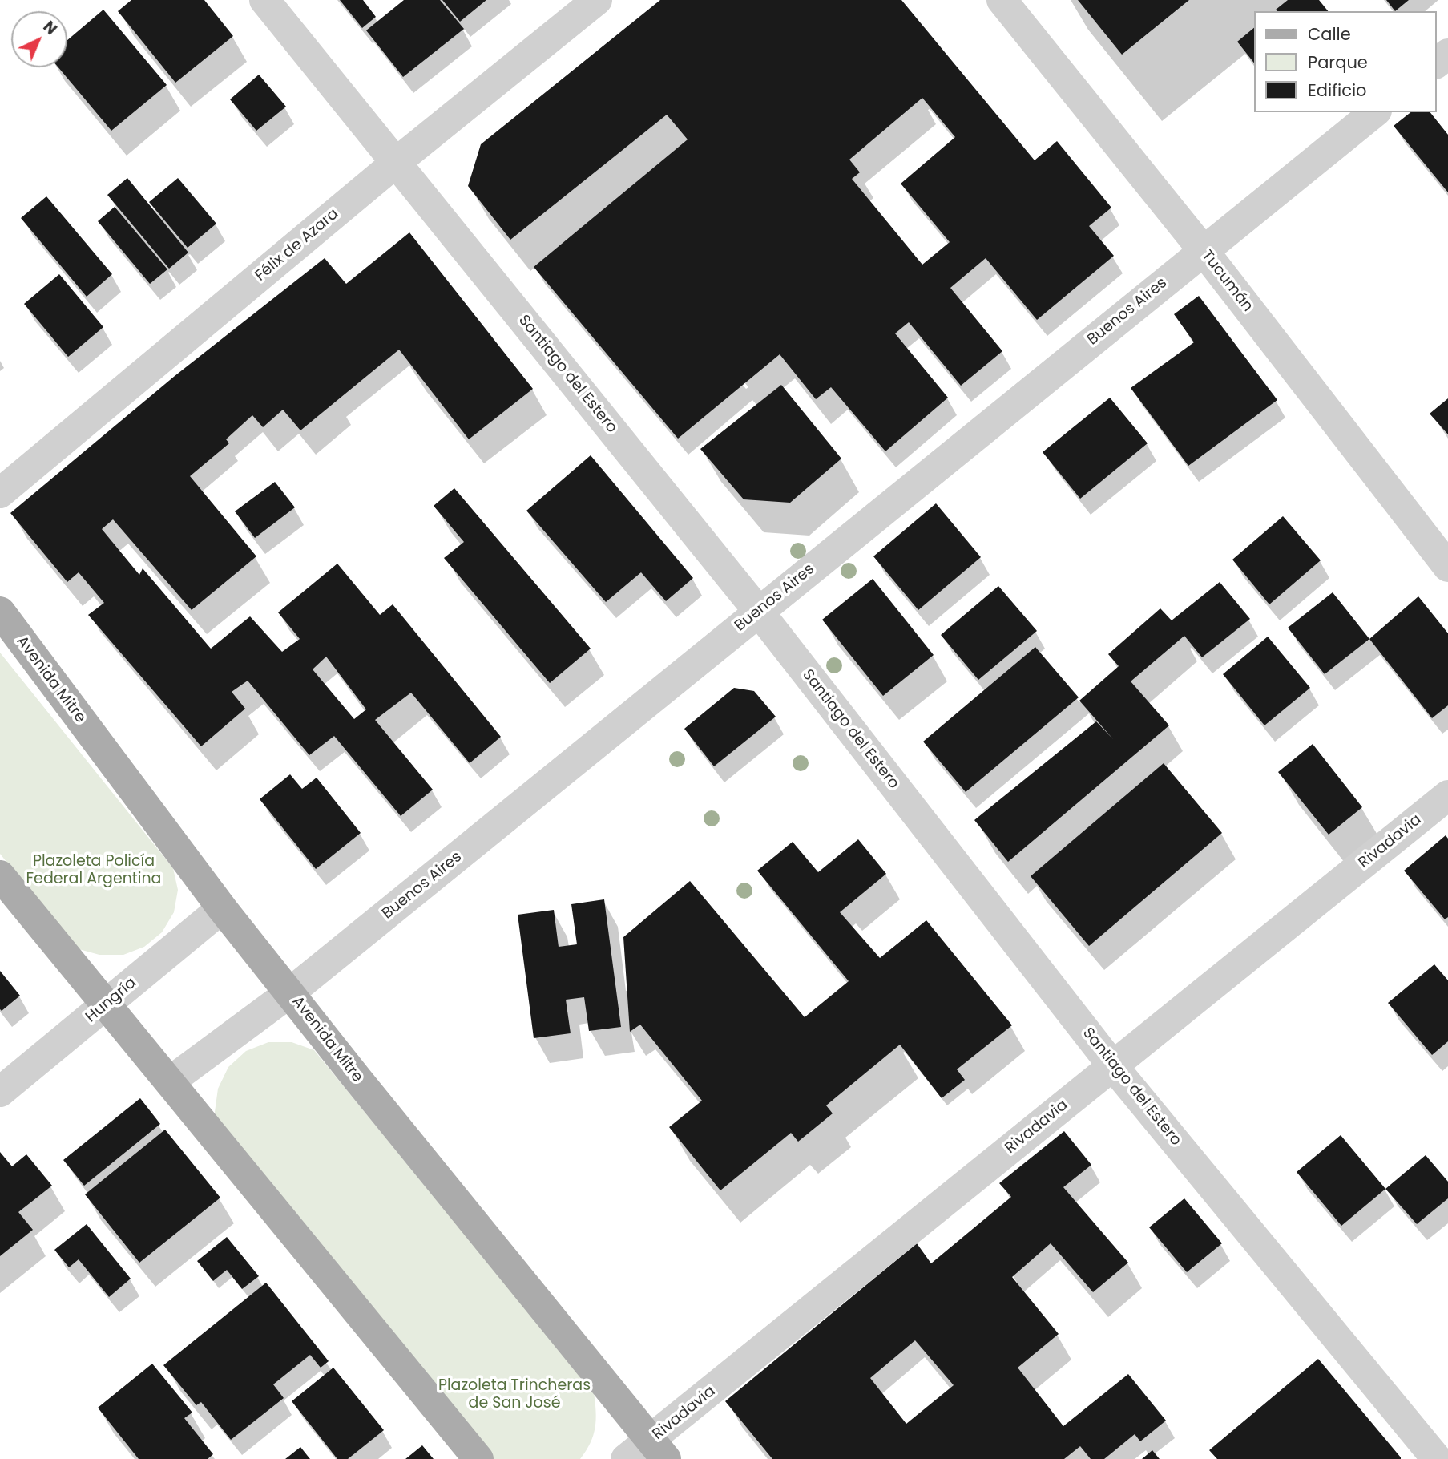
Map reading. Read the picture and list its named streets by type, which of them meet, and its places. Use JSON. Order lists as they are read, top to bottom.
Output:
{
  "streets": {
    "main road": ["Avenida Mitre"],
    "street": [
      "Félix de Azara",
      "Tucumán",
      "Buenos Aires",
      "Santiago del Estero",
      "Rivadavia",
      "Hungría"
    ]
  },
  "crossings": [
    ["Félix de Azara", "Santiago del Estero"],
    ["Tucumán", "Buenos Aires"],
    ["Buenos Aires", "Santiago del Estero"],
    ["Buenos Aires", "Avenida Mitre"],
    ["Santiago del Estero", "Rivadavia"],
    ["Avenida Mitre", "Rivadavia"],
    ["Avenida Mitre", "Hungría"]
  ],
  "parks": ["Plazoleta Policía Federal Argentina", "Plazoleta Trincheras de San José"],
  "legend": ["Calle", "Parque", "Edificio"],
  "north": "top right"
}
